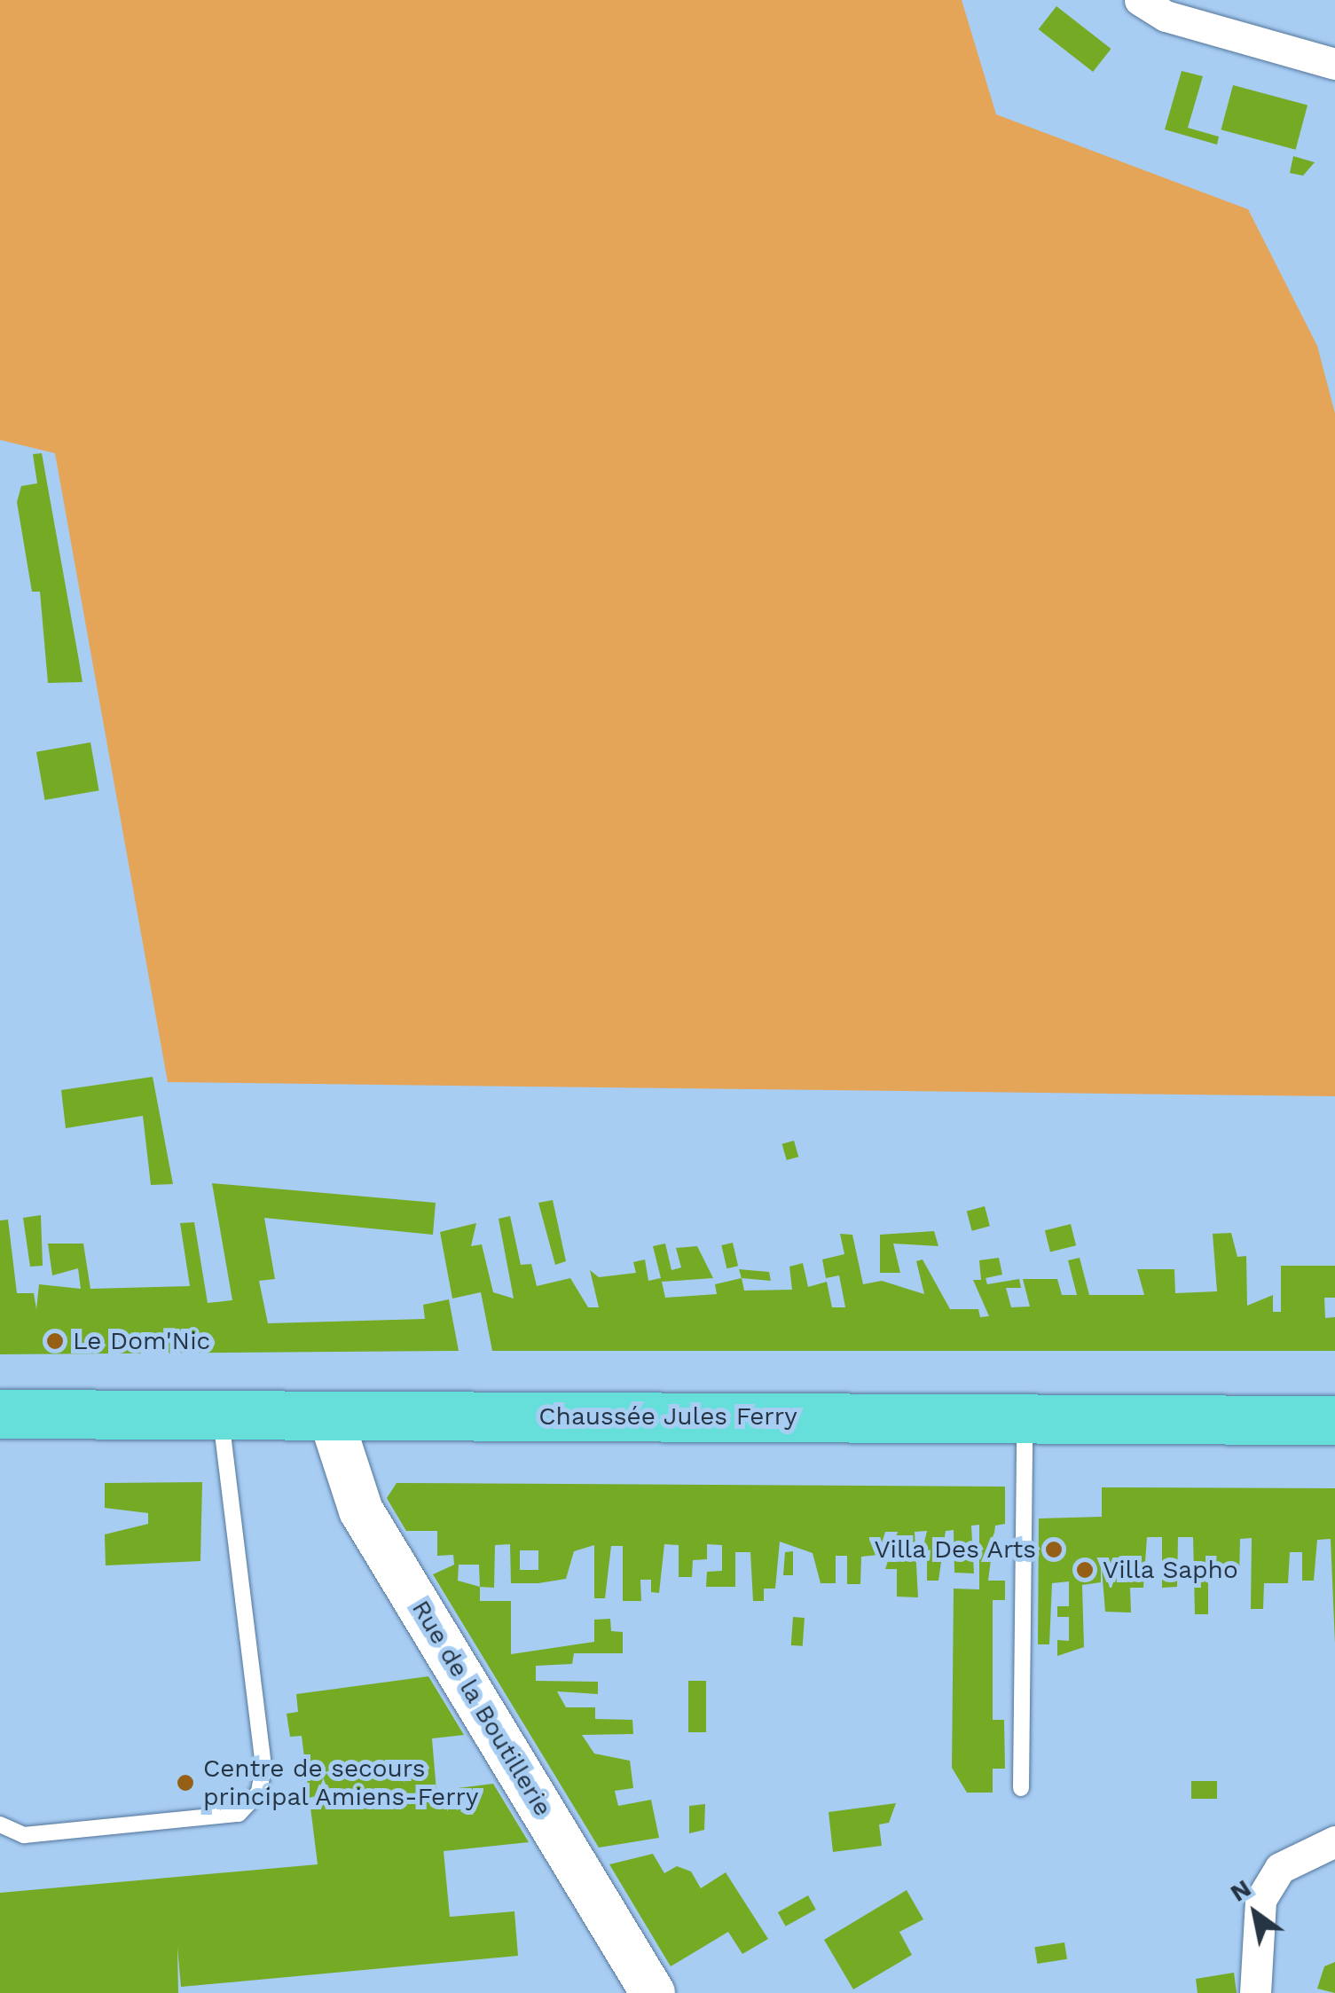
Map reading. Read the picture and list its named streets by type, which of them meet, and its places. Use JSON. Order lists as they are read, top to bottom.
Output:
{
  "streets": {
    "main road": ["Chaussée Jules Ferry"],
    "street": ["Rue de la Boutillerie"]
  },
  "crossings": [
    ["Chaussée Jules Ferry", "Rue de la Boutillerie"]
  ],
  "places": [
    "Le Dom'Nic",
    "Villa Des Arts",
    "Villa Sapho",
    "Centre de secours principal Amiens-Ferry"
  ],
  "north": "top left"
}
